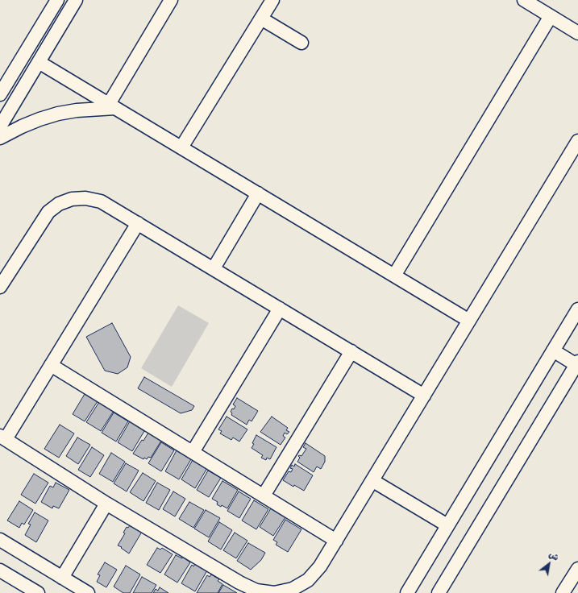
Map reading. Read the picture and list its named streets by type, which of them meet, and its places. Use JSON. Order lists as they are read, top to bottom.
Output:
{
  "north": "top right"
}
